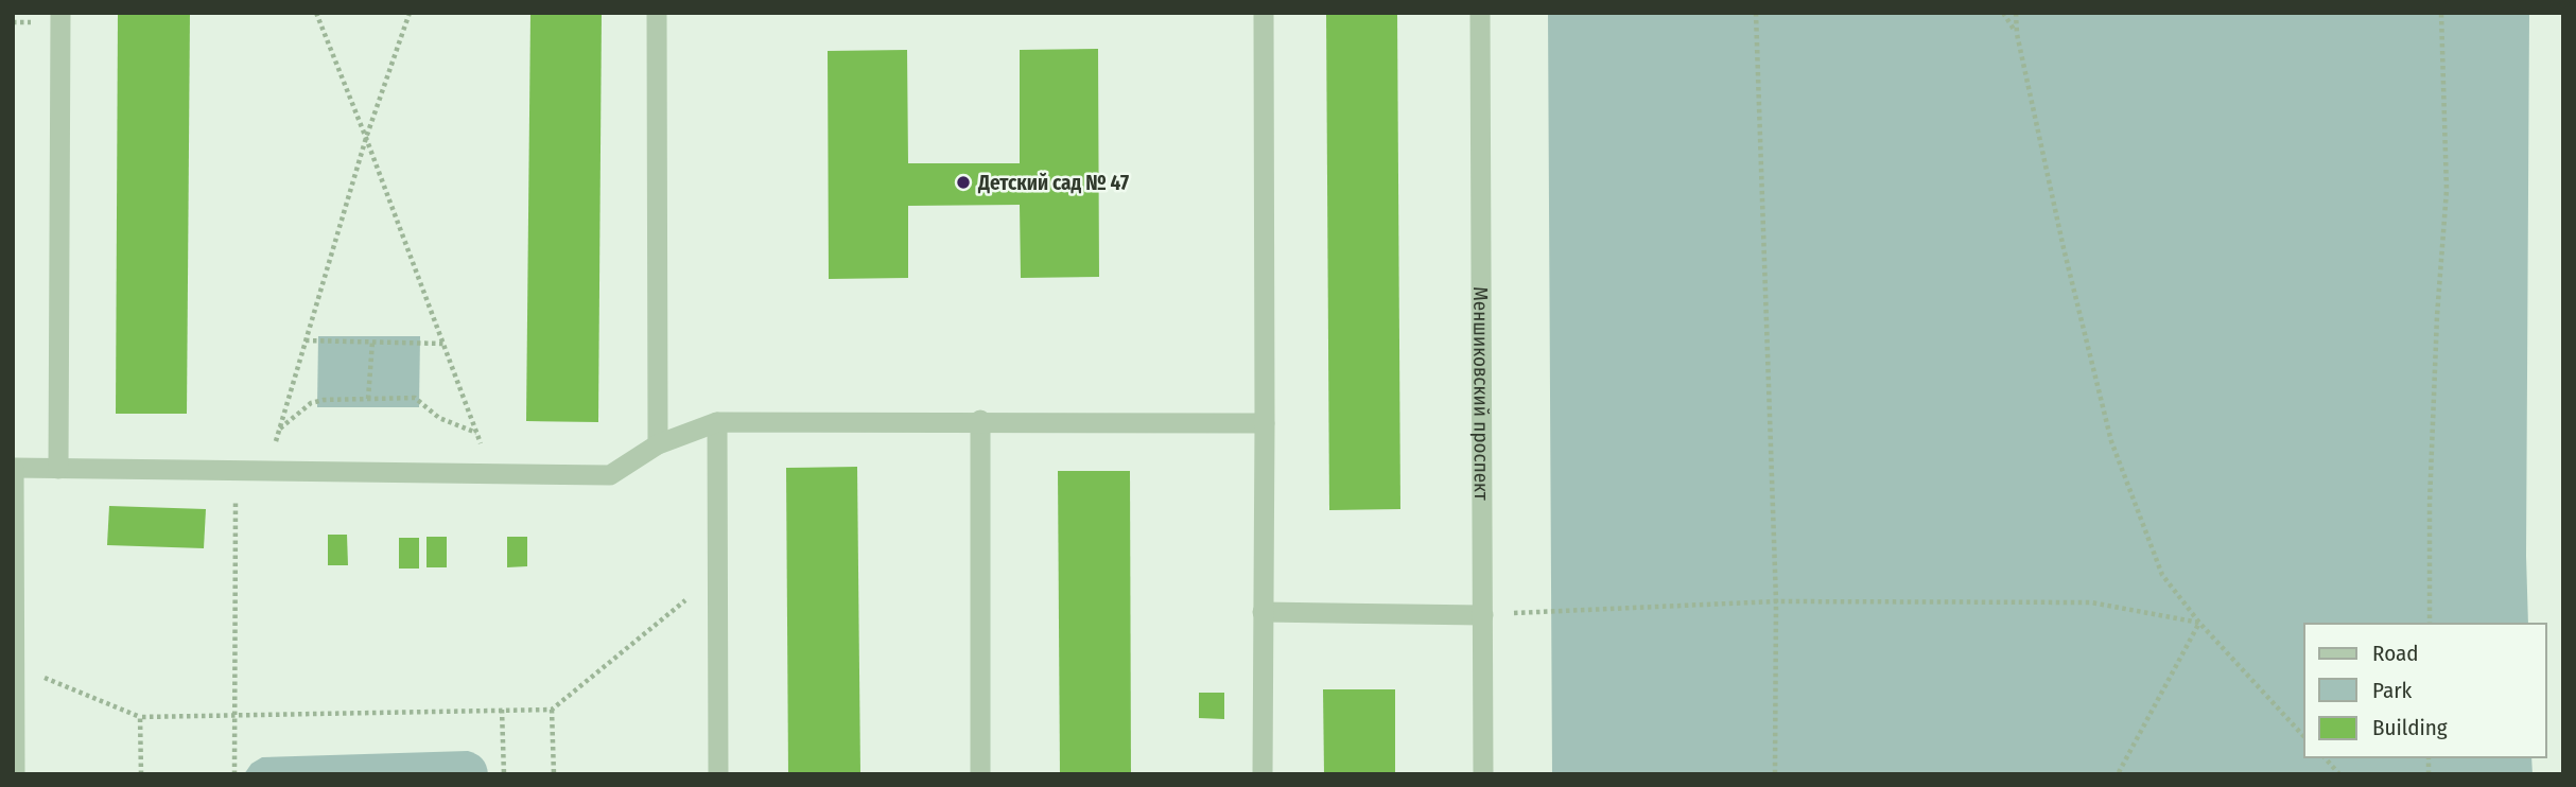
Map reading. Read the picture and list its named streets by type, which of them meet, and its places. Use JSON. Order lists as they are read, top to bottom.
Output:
{
  "streets": {
    "street": ["Меншиковский проспект"]
  },
  "places": ["Детский сад № 47"],
  "legend": ["Road", "Park", "Building"]
}
